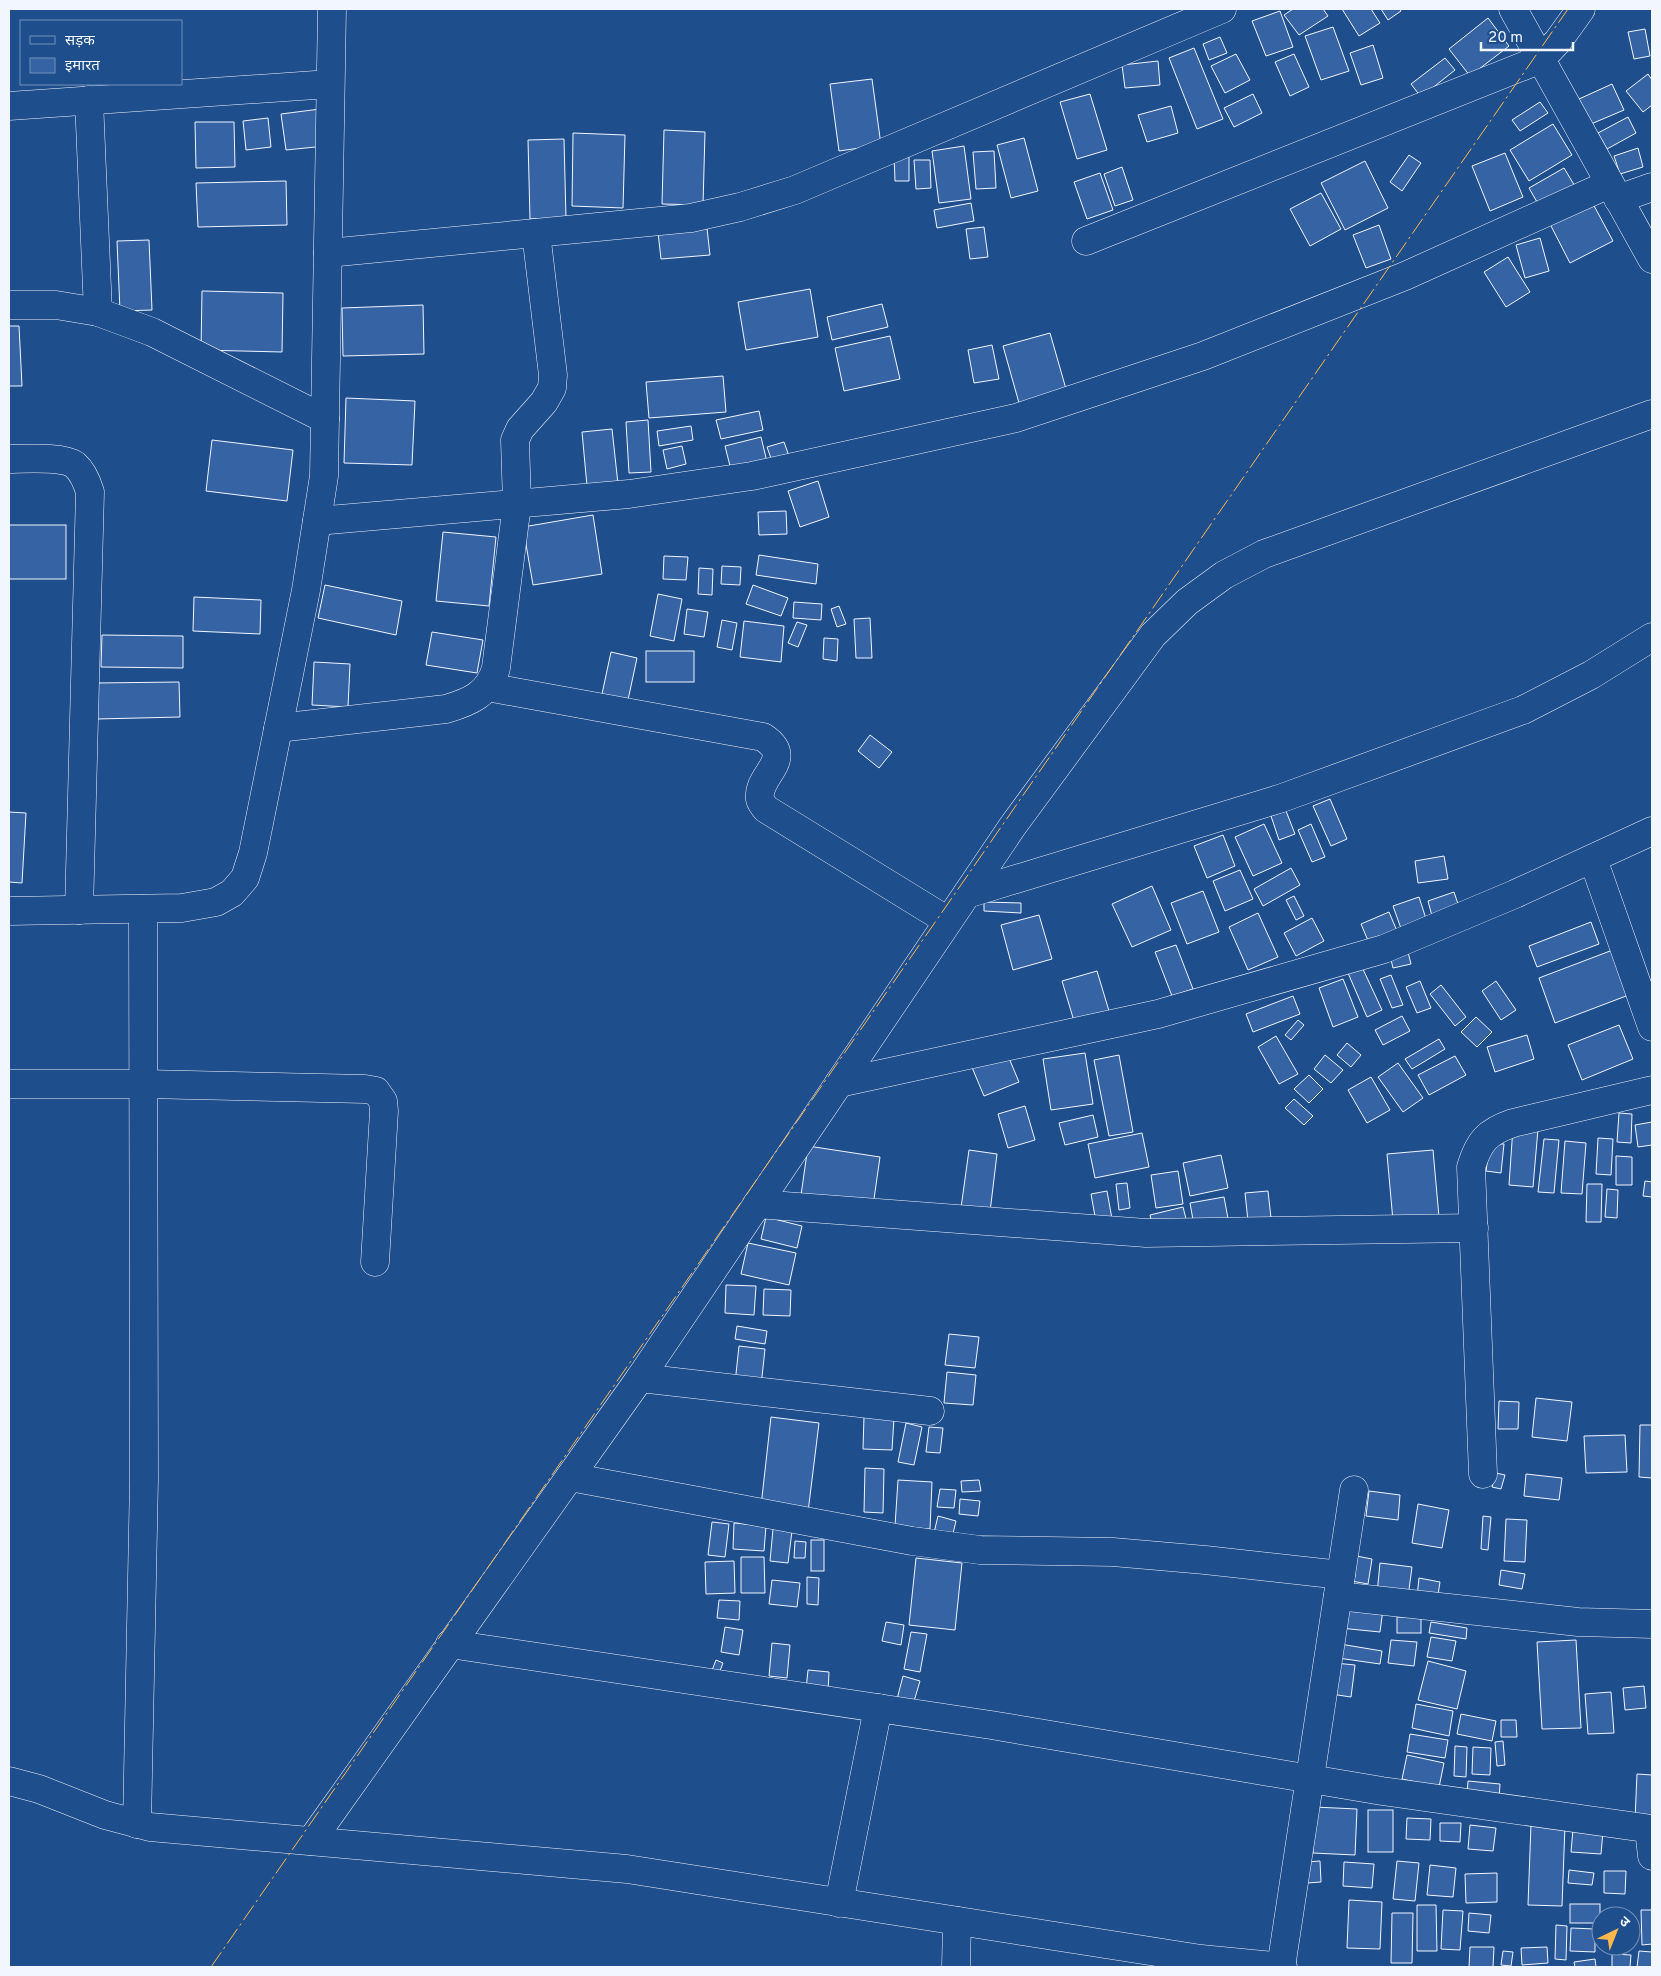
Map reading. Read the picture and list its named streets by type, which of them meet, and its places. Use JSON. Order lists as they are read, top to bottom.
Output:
{
  "legend": ["सड़क", "इमारत"],
  "scale_bar": "20 m",
  "north": "top right"
}
